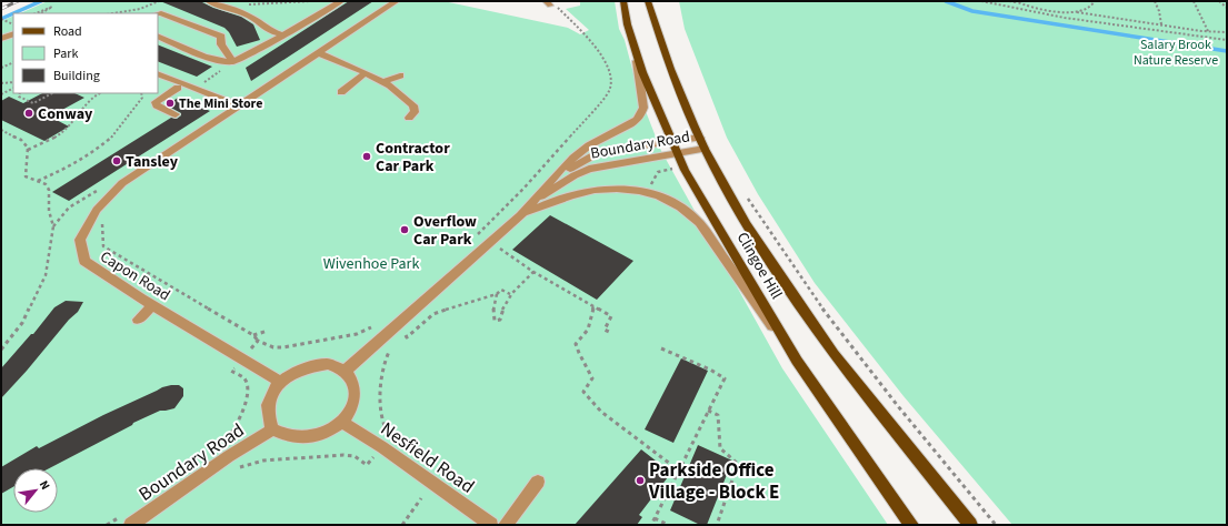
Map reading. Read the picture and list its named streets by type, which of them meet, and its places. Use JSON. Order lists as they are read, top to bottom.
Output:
{
  "streets": {
    "main road": ["Clingoe Hill"],
    "street": ["Boundary Road", "Capon Road", "Nesfield Road"]
  },
  "crossings": [
    ["Boundary Road", "Clingoe Hill"],
    ["Boundary Road", "Capon Road"],
    ["Boundary Road", "Nesfield Road"],
    ["Capon Road", "Nesfield Road"]
  ],
  "parks": ["Salary Brook Nature Reserve", "Wivenhoe Park"],
  "places": [
    "The Mini Store",
    "Conway",
    "Contractor Car Park",
    "Tansley",
    "Overflow Car Park",
    "Parkside Office Village - Block E"
  ],
  "legend": ["Road", "Park", "Building"],
  "north": "top right"
}
